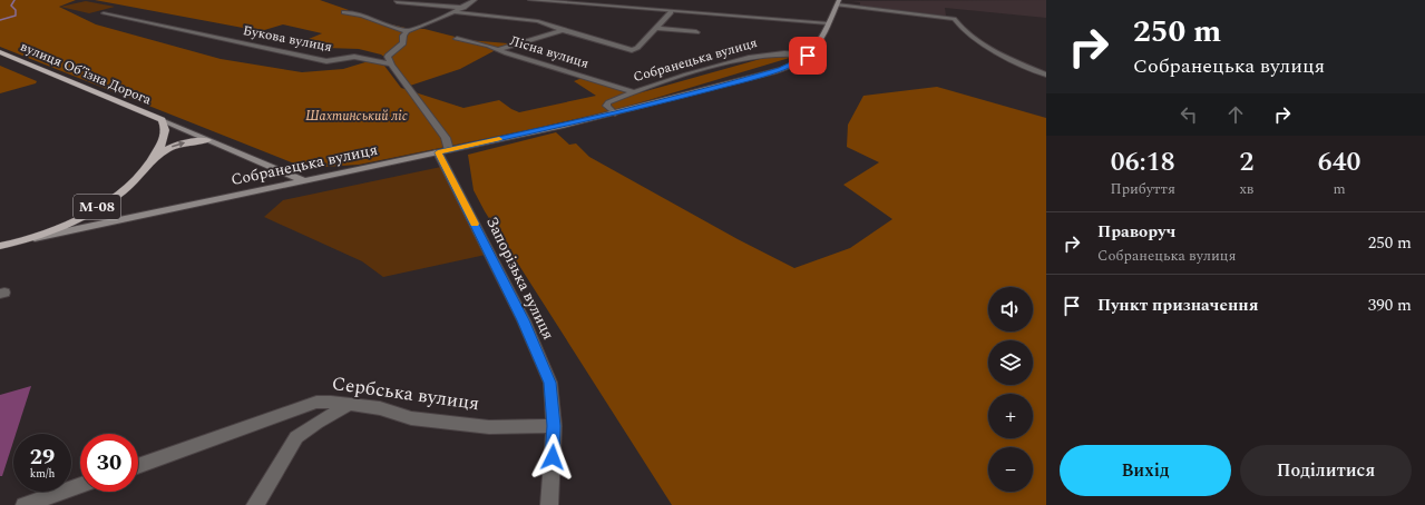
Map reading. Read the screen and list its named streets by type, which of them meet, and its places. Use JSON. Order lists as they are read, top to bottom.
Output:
{
  "streets": {
    "highway": ["Собранецька вулиця", "вулиця Обʼїзна Дорога", "М-08"],
    "street": [
      "Букова вулиця",
      "Лісна вулиця",
      "Запорізька вулиця",
      "Сербська вулиця"
    ]
  },
  "crossings": [
    ["Лісна вулиця", "Собранецька вулиця"],
    ["Собранецька вулиця", "вулиця Обʼїзна Дорога"],
    ["Собранецька вулиця", "Запорізька вулиця"],
    ["Запорізька вулиця", "Сербська вулиця"]
  ],
  "parks": ["Шахтинський ліс"],
  "page": {
    "turn": ["250 m", "Собранецька вулиця"],
    "eta": [
      "06:18",
      "Прибуття",
      "2",
      "хв",
      "640",
      "m"
    ],
    "list": [
      {
        "name": "Праворуч",
        "note": "Собранецька вулиця",
        "value": "250 m"
      },
      {
        "name": "Пункт призначення",
        "value": "390 m"
      }
    ],
    "map_buttons": ["+", "−"],
    "speed": "29 km/h",
    "limit": "30",
    "buttons": ["Вихід", "Поділитися"]
  }
}
